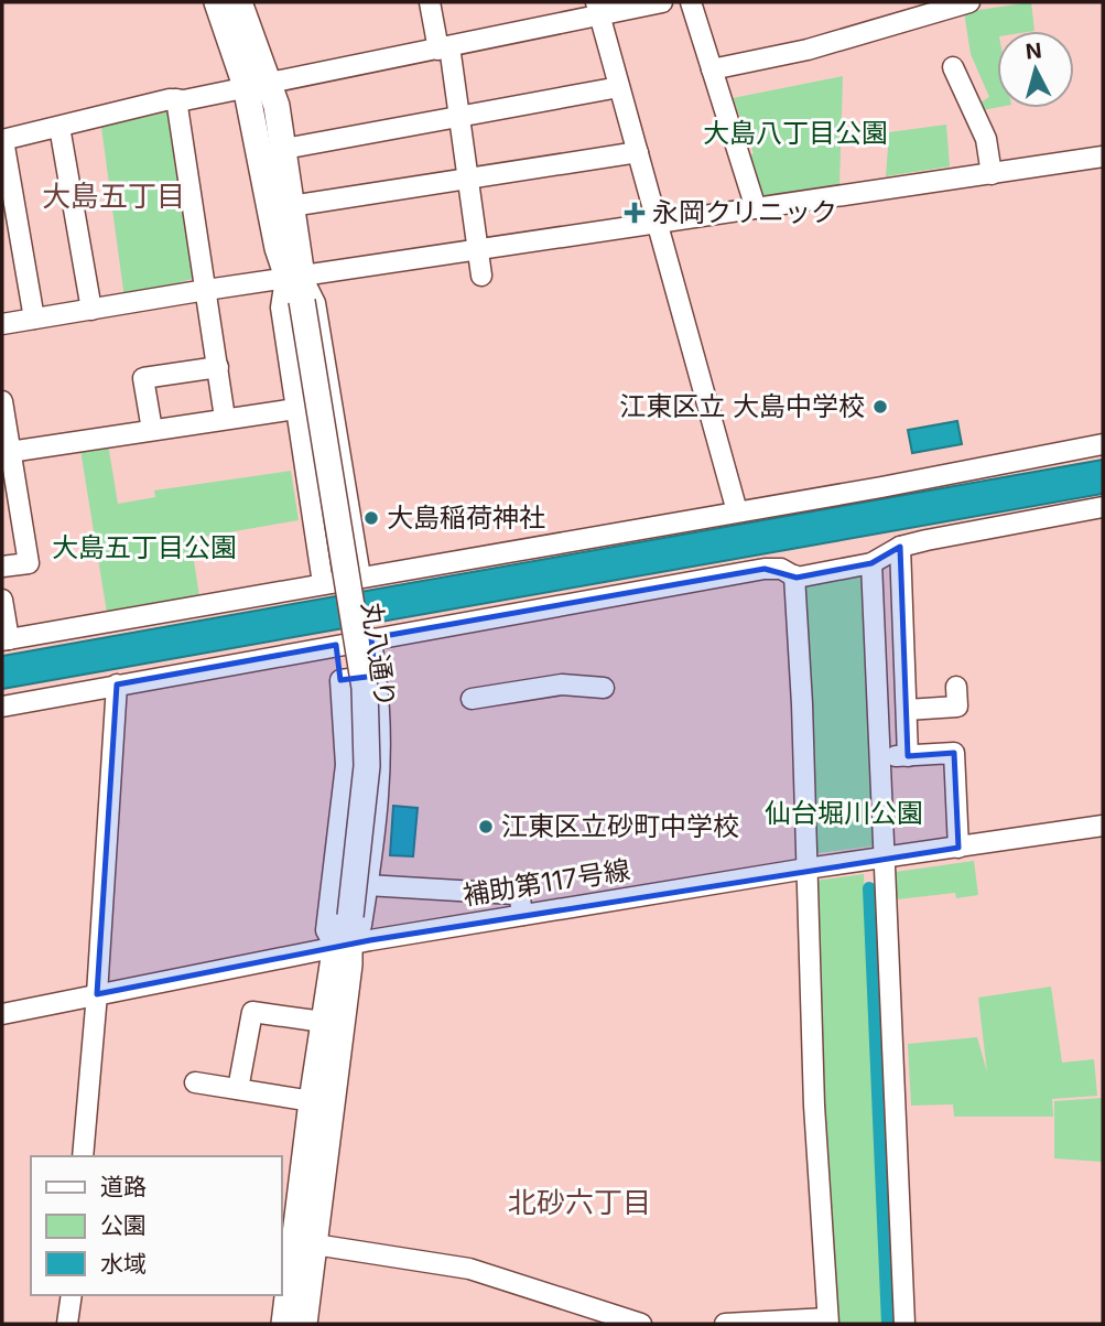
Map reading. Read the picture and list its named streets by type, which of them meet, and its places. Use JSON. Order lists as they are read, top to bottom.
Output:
{
  "streets": {
    "main road": ["丸八通り"],
    "street": ["補助第117号線"]
  },
  "crossings": [
    ["丸八通り", "補助第117号線"]
  ],
  "districts": ["大島五丁目", "北砂六丁目"],
  "parks": ["大島八丁目公園", "大島五丁目公園", "仙台堀川公園"],
  "places": {
    "health": ["永岡クリニック"],
    "other": ["江東区立 大島中学校", "大島稲荷神社", "江東区立砂町中学校"]
  },
  "legend": ["道路", "公園", "水域"],
  "north": "top"
}
